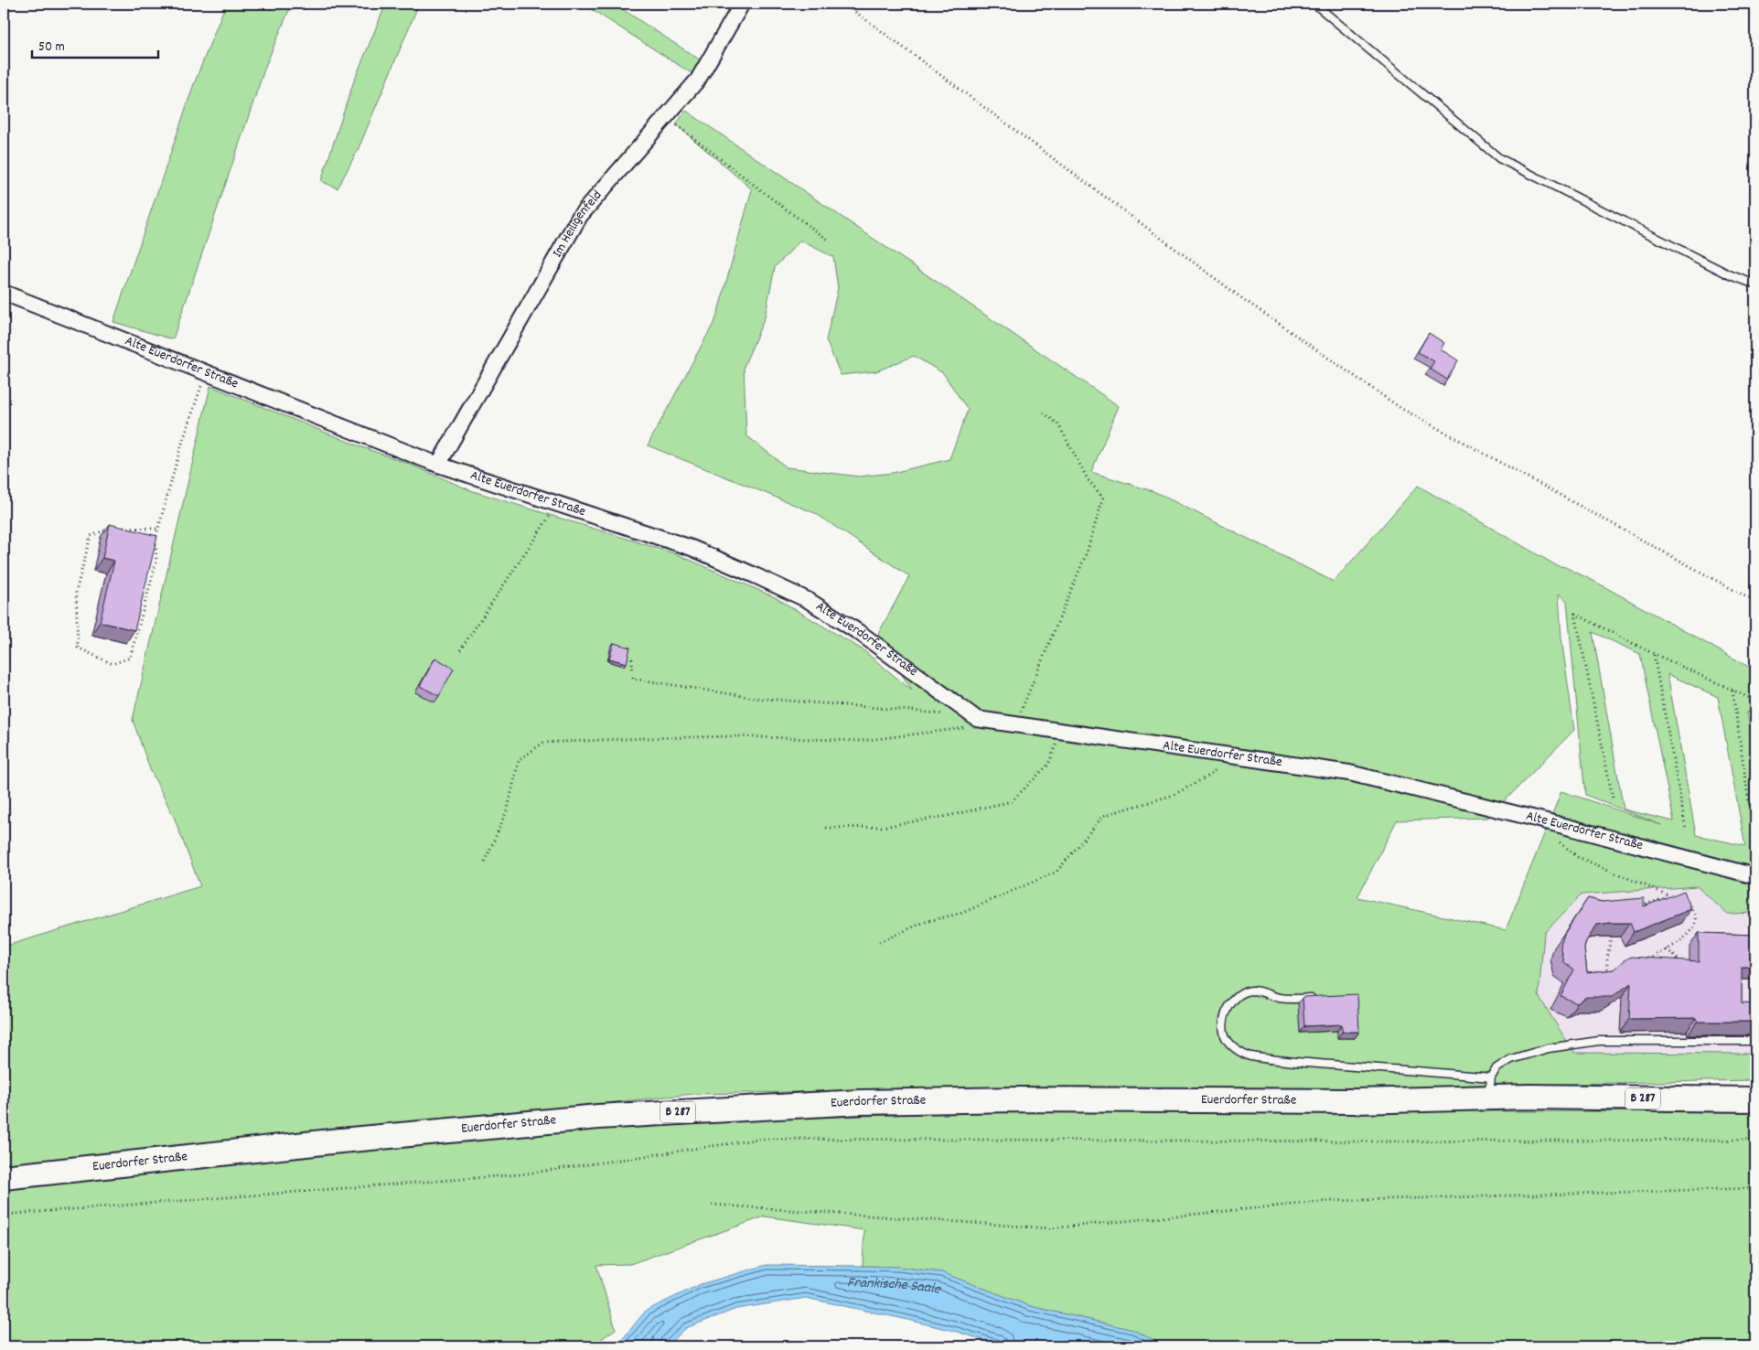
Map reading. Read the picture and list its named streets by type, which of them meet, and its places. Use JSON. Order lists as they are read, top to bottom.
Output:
{
  "streets": {
    "main road": ["B 287", "Euerdorfer Straße"],
    "street": ["Im Heiligenfeld", "Alte Euerdorfer Straße"]
  },
  "crossings": [
    ["Im Heiligenfeld", "Alte Euerdorfer Straße"]
  ],
  "water": ["Fränkische Saale"],
  "scale_bar": "50 m"
}
